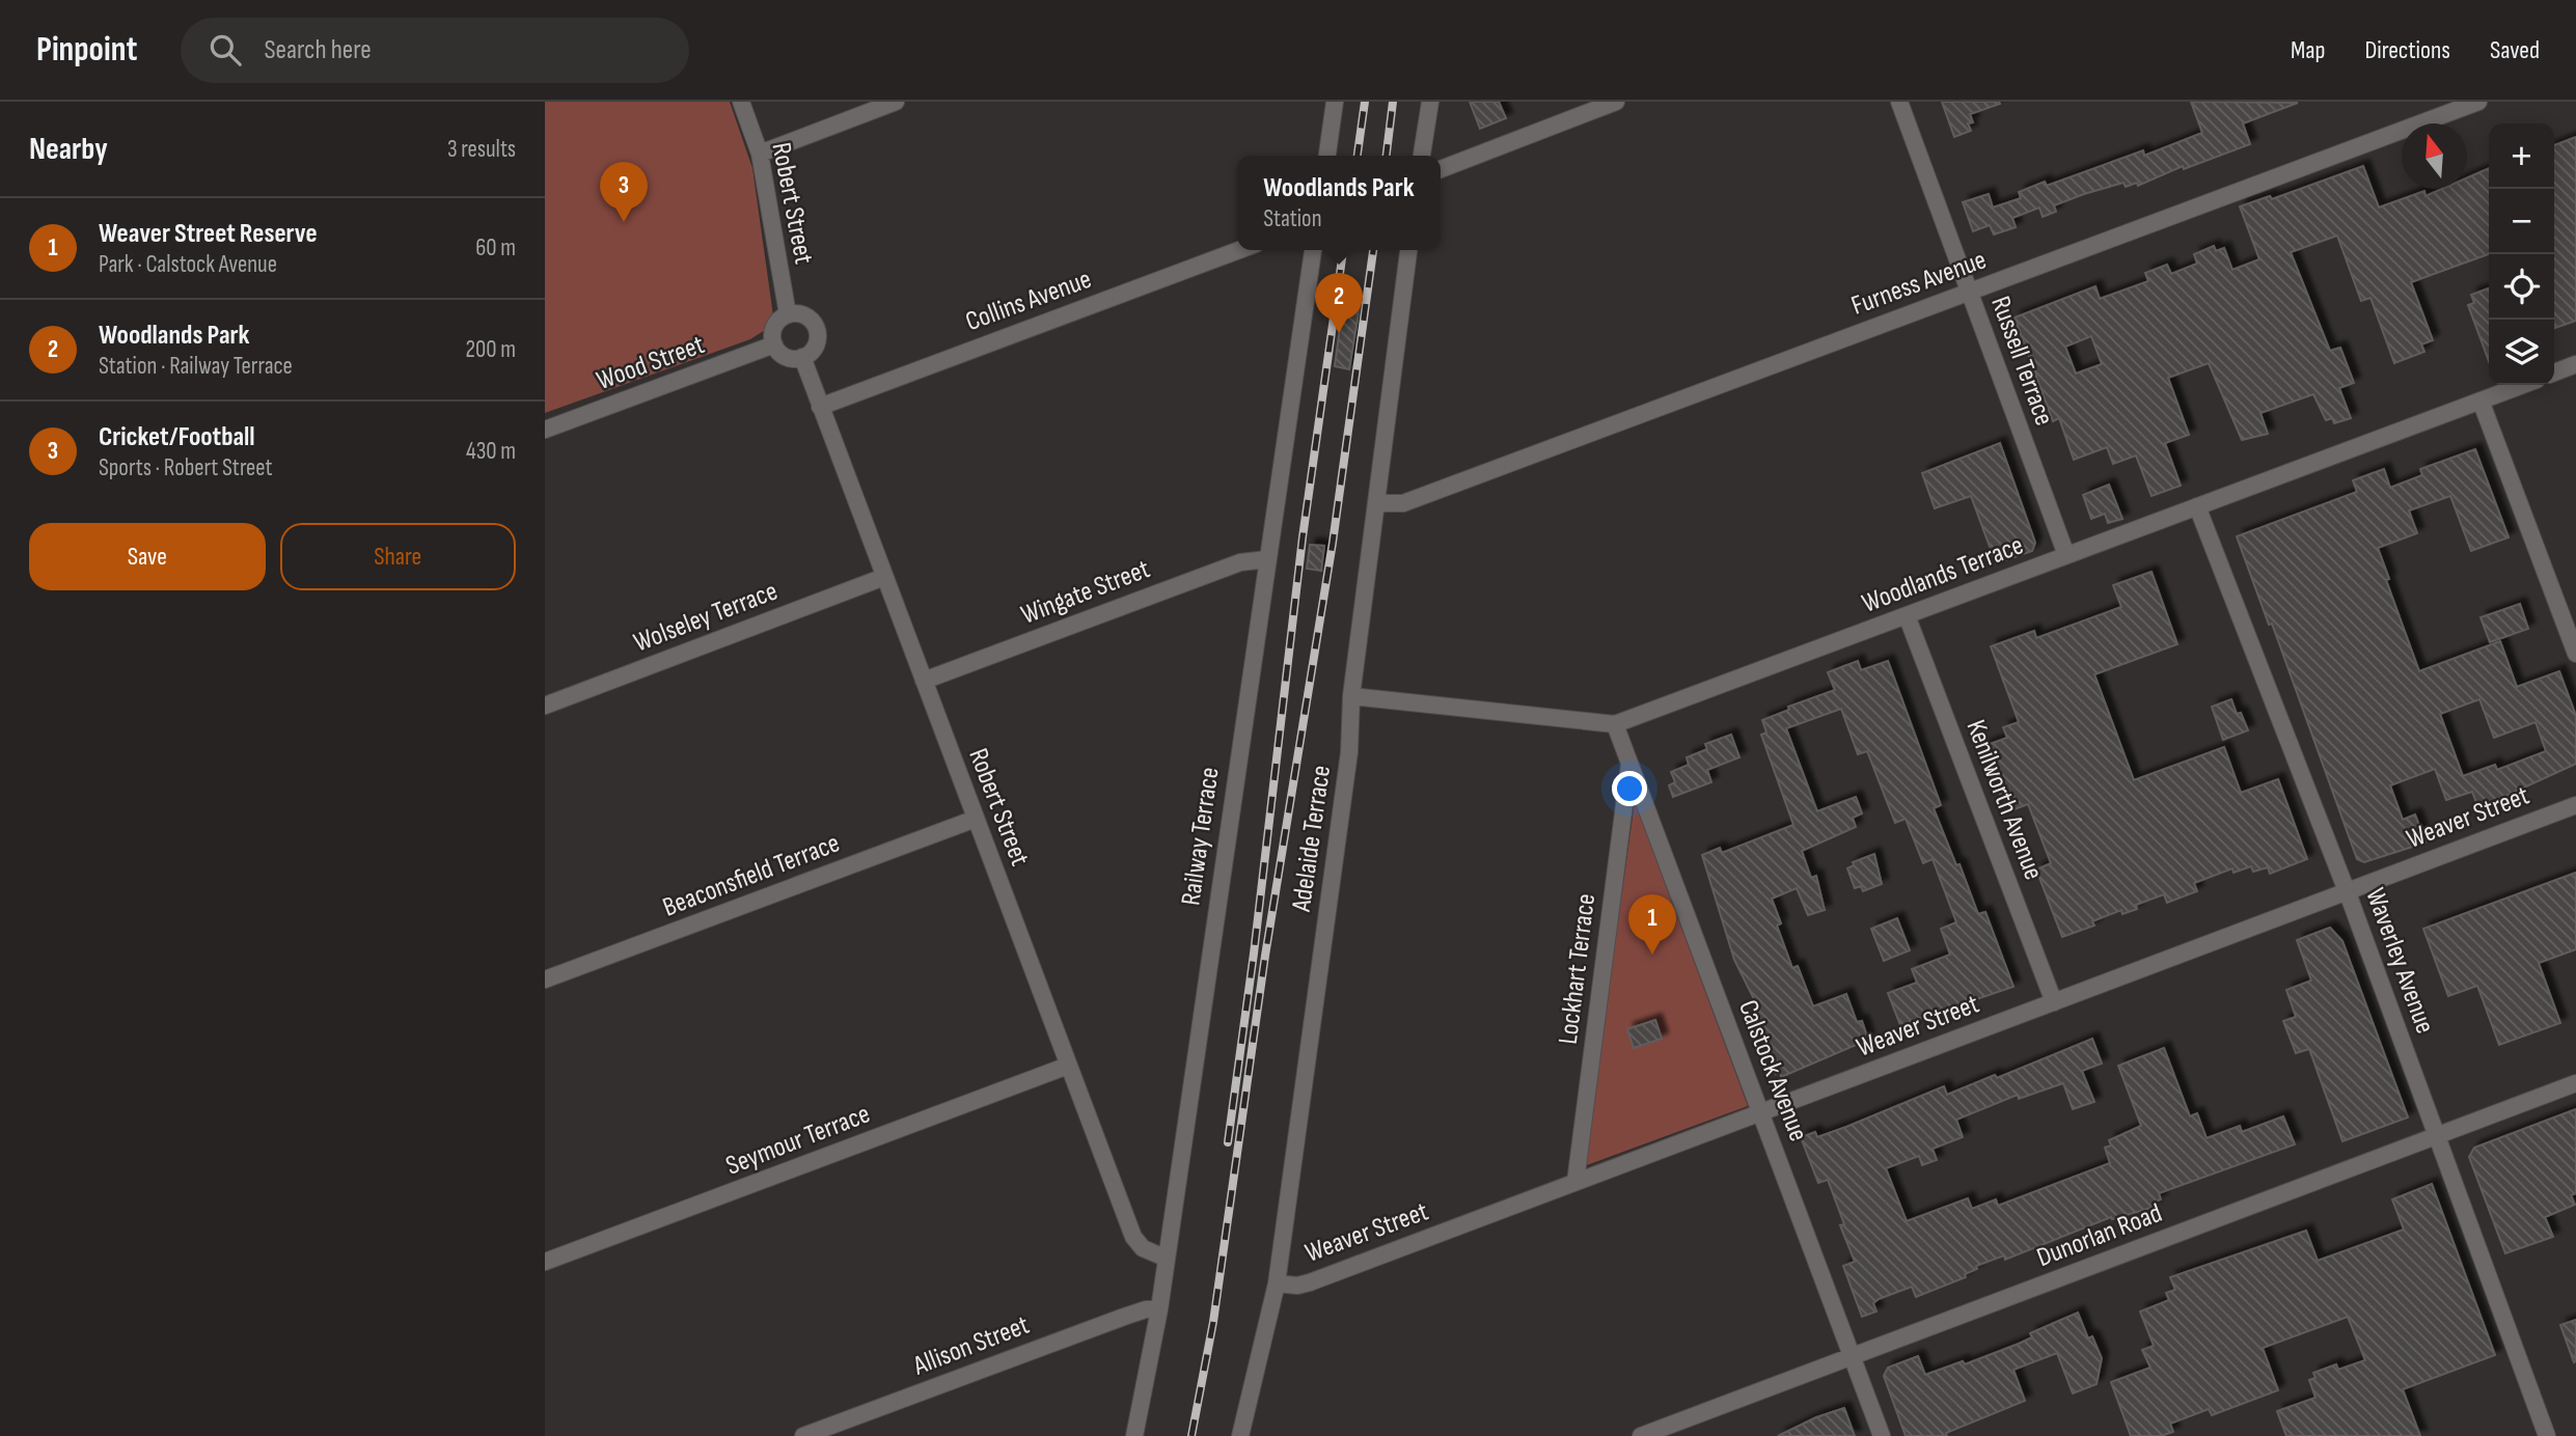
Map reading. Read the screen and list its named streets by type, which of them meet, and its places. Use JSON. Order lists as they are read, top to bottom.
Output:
{
  "streets": {
    "street": [
      "Robert Street",
      "Furness Avenue",
      "Collins Avenue",
      "Russell Terrace",
      "Wood Street",
      "Woodlands Terrace",
      "Wingate Street",
      "Wolseley Terrace",
      "Kenilworth Avenue",
      "Weaver Street",
      "Railway Terrace",
      "Adelaide Terrace",
      "Beaconsfield Terrace",
      "Waverley Avenue",
      "Lockhart Terrace",
      "Calstock Avenue",
      "Seymour Terrace",
      "Dunorlan Road",
      "Allison Street"
    ]
  },
  "crossings": [
    ["Robert Street", "Collins Avenue"],
    ["Robert Street", "Wood Street"],
    ["Robert Street", "Wingate Street"],
    ["Robert Street", "Wolseley Terrace"],
    ["Robert Street", "Railway Terrace"],
    ["Robert Street", "Beaconsfield Terrace"],
    ["Robert Street", "Seymour Terrace"],
    ["Furness Avenue", "Russell Terrace"],
    ["Furness Avenue", "Adelaide Terrace"],
    ["Russell Terrace", "Woodlands Terrace"],
    ["Woodlands Terrace", "Kenilworth Avenue"],
    ["Woodlands Terrace", "Adelaide Terrace"],
    ["Woodlands Terrace", "Waverley Avenue"],
    ["Woodlands Terrace", "Calstock Avenue"],
    ["Wingate Street", "Railway Terrace"],
    ["Kenilworth Avenue", "Weaver Street"],
    ["Weaver Street", "Adelaide Terrace"],
    ["Weaver Street", "Waverley Avenue"],
    ["Weaver Street", "Lockhart Terrace"],
    ["Weaver Street", "Calstock Avenue"],
    ["Railway Terrace", "Allison Street"],
    ["Waverley Avenue", "Dunorlan Road"],
    ["Lockhart Terrace", "Calstock Avenue"],
    ["Calstock Avenue", "Dunorlan Road"]
  ],
  "north": "top",
  "page": {
    "header": "Pinpoint",
    "search": "Search here",
    "nav": ["Map", "Directions", "Saved"],
    "heading": ["Nearby", "3 results"],
    "map_buttons": ["+", "−"],
    "popup": ["Woodlands Park", "Station"],
    "pins": ["3", "2", "1"],
    "list": [
      {
        "mark": "1",
        "name": "Weaver Street Reserve",
        "note": "Park · Calstock Avenue",
        "value": "60 m"
      },
      {
        "mark": "2",
        "name": "Woodlands Park",
        "note": "Station · Railway Terrace",
        "value": "200 m"
      },
      {
        "mark": "3",
        "name": "Cricket/Football",
        "note": "Sports · Robert Street",
        "value": "430 m"
      }
    ],
    "buttons": ["Save", "Share"]
  }
}
